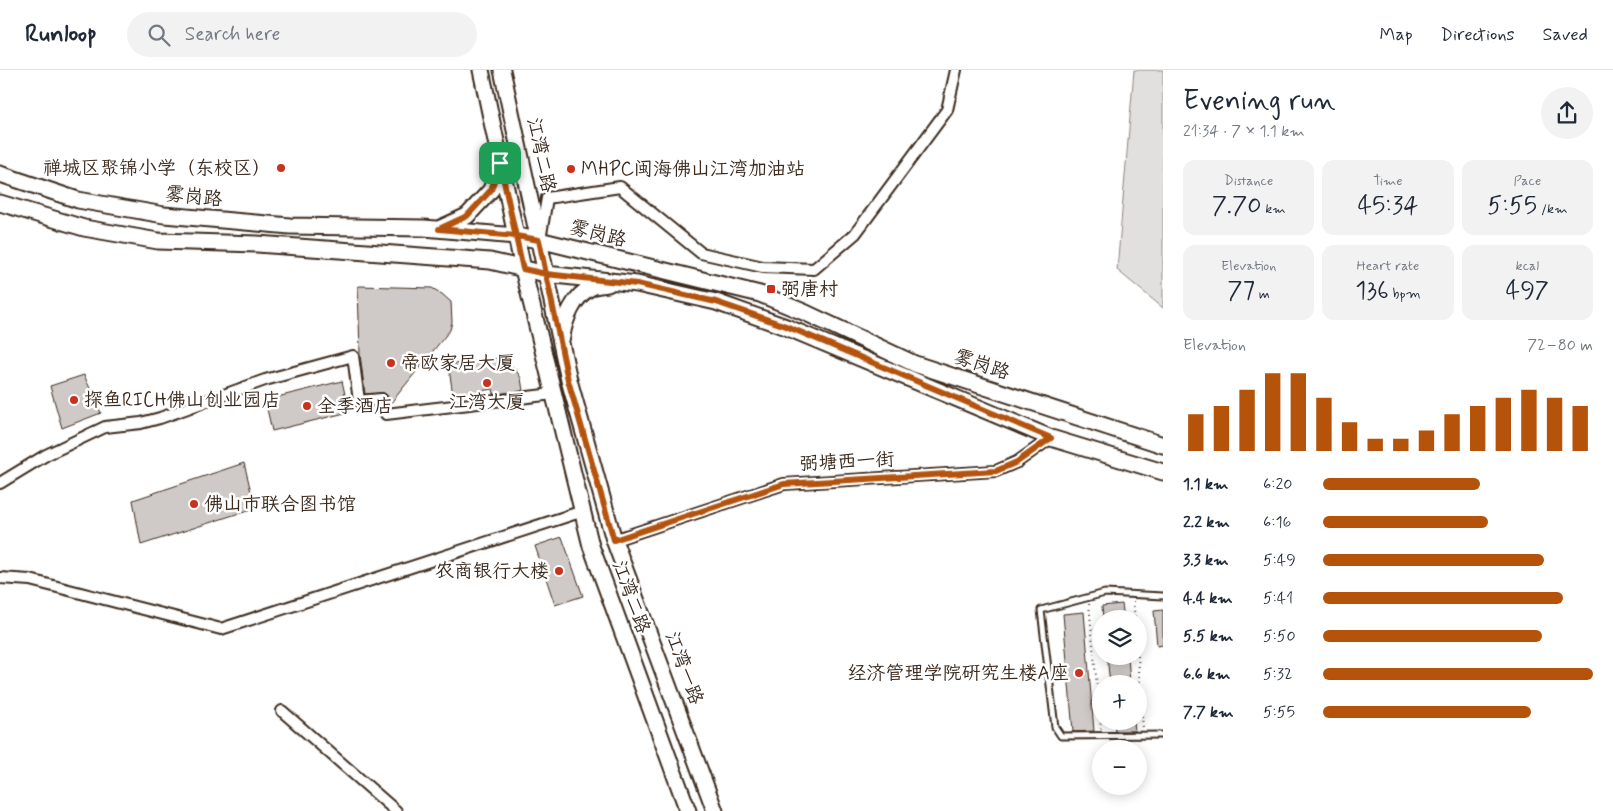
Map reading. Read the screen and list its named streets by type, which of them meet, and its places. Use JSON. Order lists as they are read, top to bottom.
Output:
{
  "streets": {
    "main road": ["江湾二路", "雾岗路", "江湾一路"],
    "street": ["弼塘西一街"]
  },
  "crossings": [
    ["江湾二路", "雾岗路"],
    ["江湾二路", "弼塘西一街"],
    ["江湾二路", "江湾一路"],
    ["雾岗路", "弼塘西一街"],
    ["弼塘西一街", "江湾一路"]
  ],
  "places": {
    "other": [
      "禅城区聚锦小学（东校区）",
      "MHPC闽海佛山江湾加油站",
      "帝欧家居大厦",
      "江湾大厦",
      "探鱼RICH佛山创业园店",
      "全季酒店",
      "佛山市联合图书馆",
      "农商银行大楼",
      "经济管理学院研究生楼A座"
    ],
    "transit": ["弼唐村"]
  },
  "page": {
    "header": "Runloop",
    "search": "Search here",
    "nav": ["Map", "Directions", "Saved"],
    "heading": ["Evening run", "21:34 · 7 × 1.1 km"],
    "stats": [
      ["Distance", "7.70 km"],
      ["Time", "45:34"],
      ["Pace", "5:55 /km"],
      ["Elevation", "77 m"],
      ["Heart rate", "136 bpm"],
      ["kcal", "497"]
    ],
    "chart": ["Elevation", "72–80 m"],
    "list": [
      {
        "name": "1.1 km",
        "note": "6:20"
      },
      {
        "name": "2.2 km",
        "note": "6:16"
      },
      {
        "name": "3.3 km",
        "note": "5:49"
      },
      {
        "name": "4.4 km",
        "note": "5:41"
      },
      {
        "name": "5.5 km",
        "note": "5:50"
      },
      {
        "name": "6.6 km",
        "note": "5:32"
      },
      {
        "name": "7.7 km",
        "note": "5:55"
      }
    ],
    "map_buttons": ["+", "−"]
  }
}
